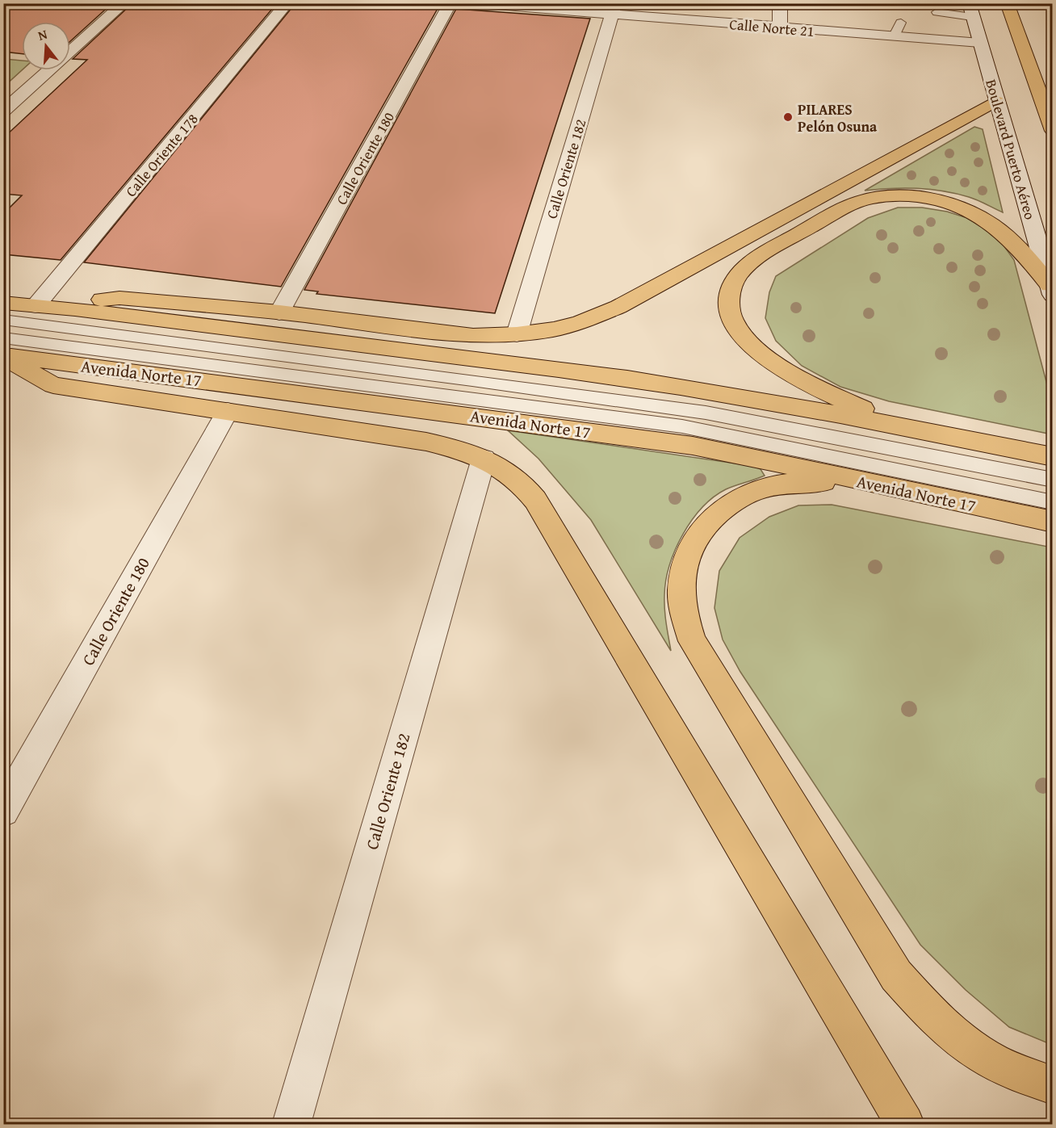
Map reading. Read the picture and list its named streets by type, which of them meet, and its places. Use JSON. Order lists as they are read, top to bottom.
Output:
{
  "streets": {
    "main road": ["Avenida Norte 17"],
    "street": [
      "Calle Norte 21",
      "Boulevard Puerto Aéreo",
      "Calle Oriente 178",
      "Calle Oriente 180",
      "Calle Oriente 182"
    ]
  },
  "crossings": [
    ["Calle Norte 21", "Boulevard Puerto Aéreo"],
    ["Calle Norte 21", "Calle Oriente 182"]
  ],
  "places": ["PILARES Pelón Osuna"],
  "north": "top"
}
